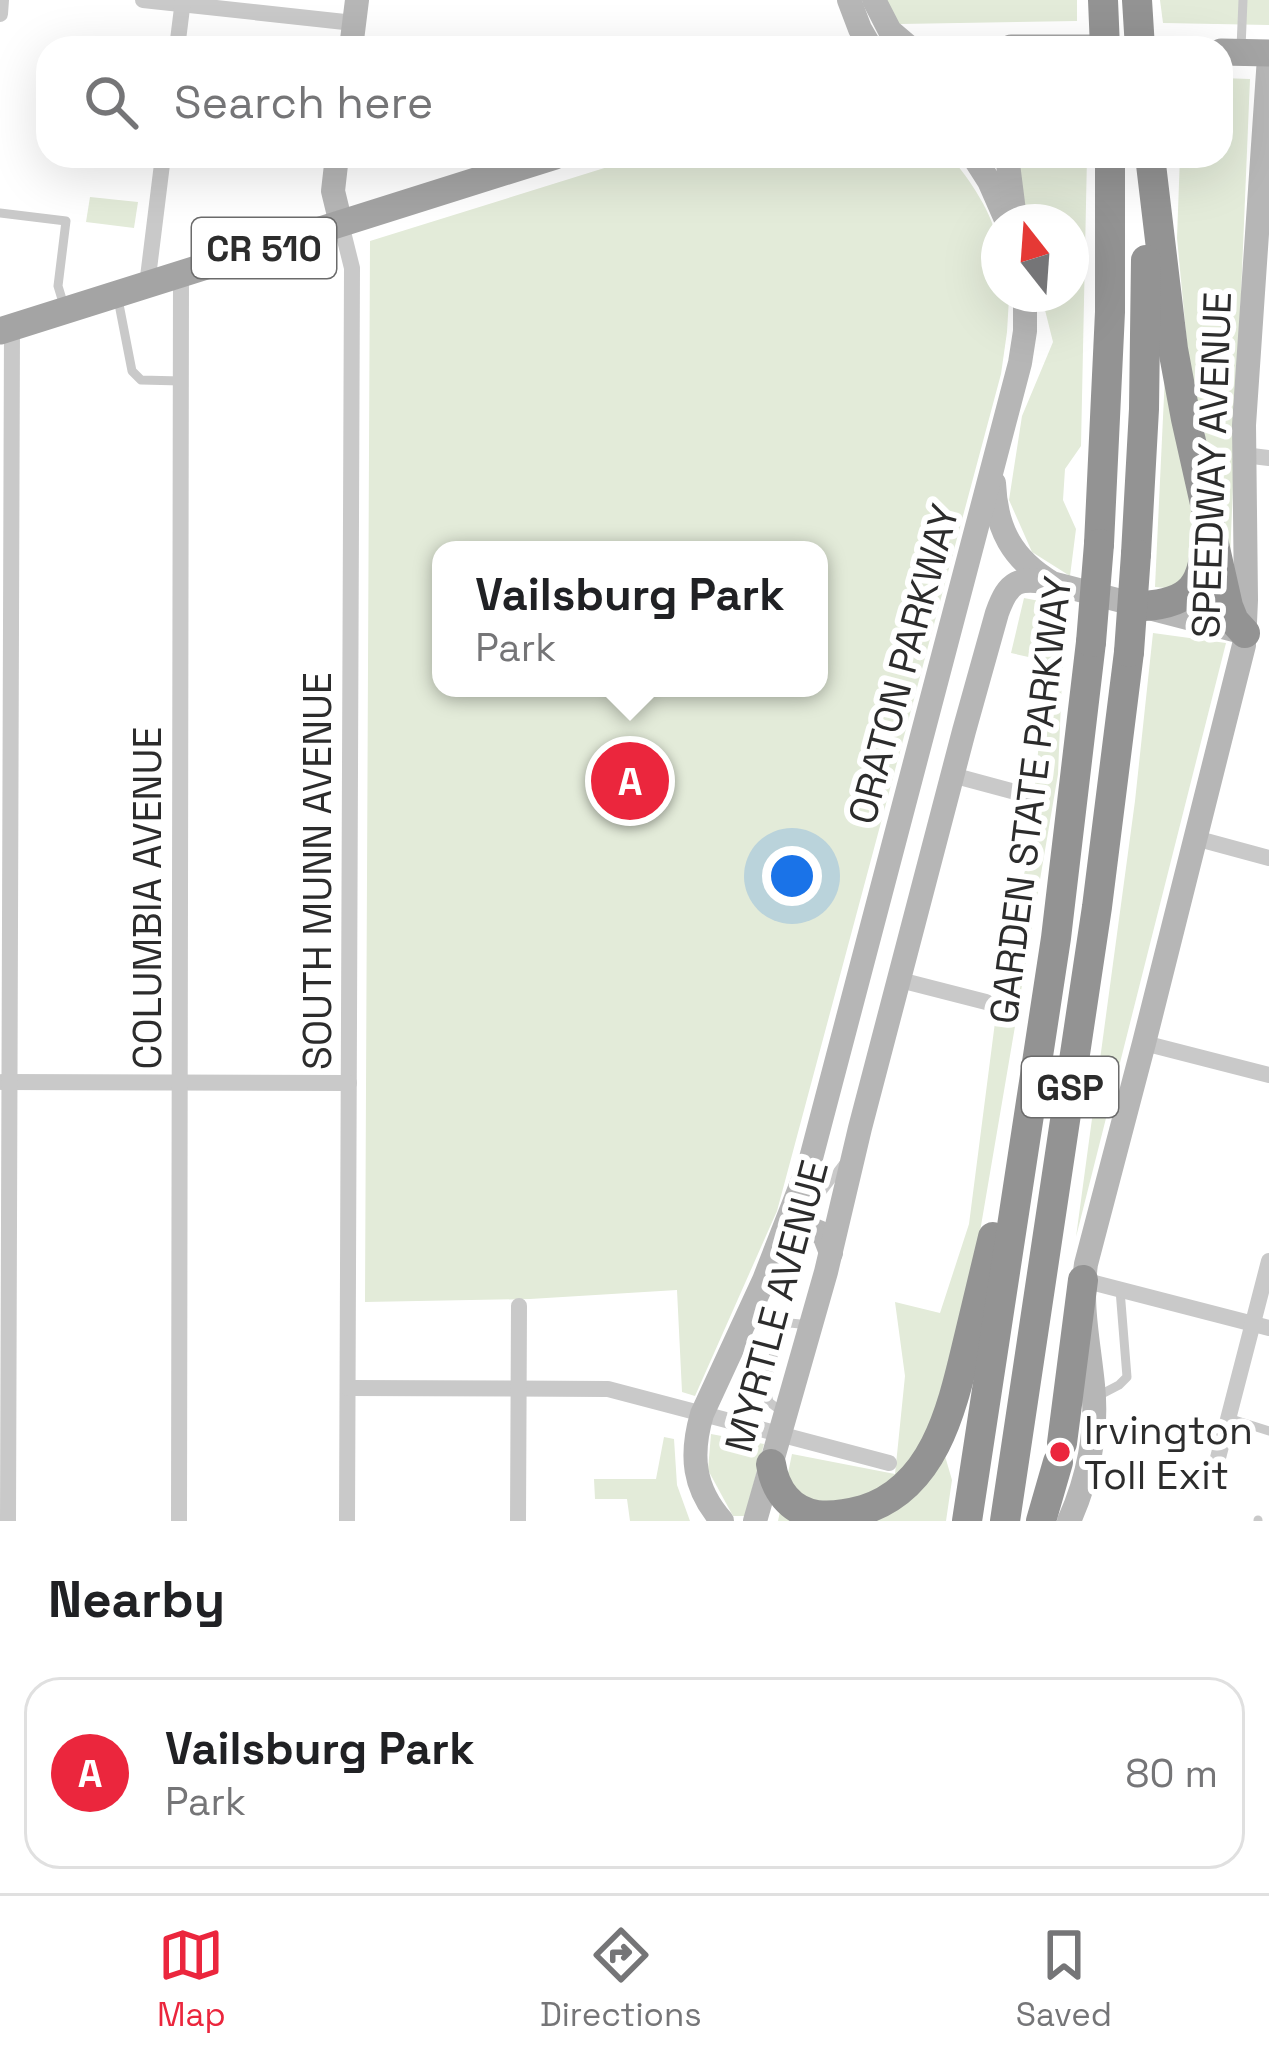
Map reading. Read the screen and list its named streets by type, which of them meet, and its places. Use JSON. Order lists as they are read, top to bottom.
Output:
{
  "streets": {
    "highway": ["GARDEN STATE PARKWAY", "GSP"],
    "main road": [
      "CR 510",
      "SPEEDWAY AVENUE",
      "ORATON PARKWAY",
      "MYRTLE AVENUE"
    ],
    "street": ["SOUTH MUNN AVENUE", "COLUMBIA AVENUE"]
  },
  "crossings": [
    ["CR 510", "SOUTH MUNN AVENUE"],
    ["CR 510", "COLUMBIA AVENUE"]
  ],
  "places": ["Irvington Toll Exit"],
  "north": "top",
  "page": {
    "search": "Search here",
    "popup": ["Vailsburg Park", "Park"],
    "pins": "A",
    "heading": "Nearby",
    "list": [
      {
        "mark": "A",
        "name": "Vailsburg Park",
        "note": "Park",
        "value": "80 m"
      }
    ],
    "nav": ["Map", "Directions", "Saved"]
  }
}
